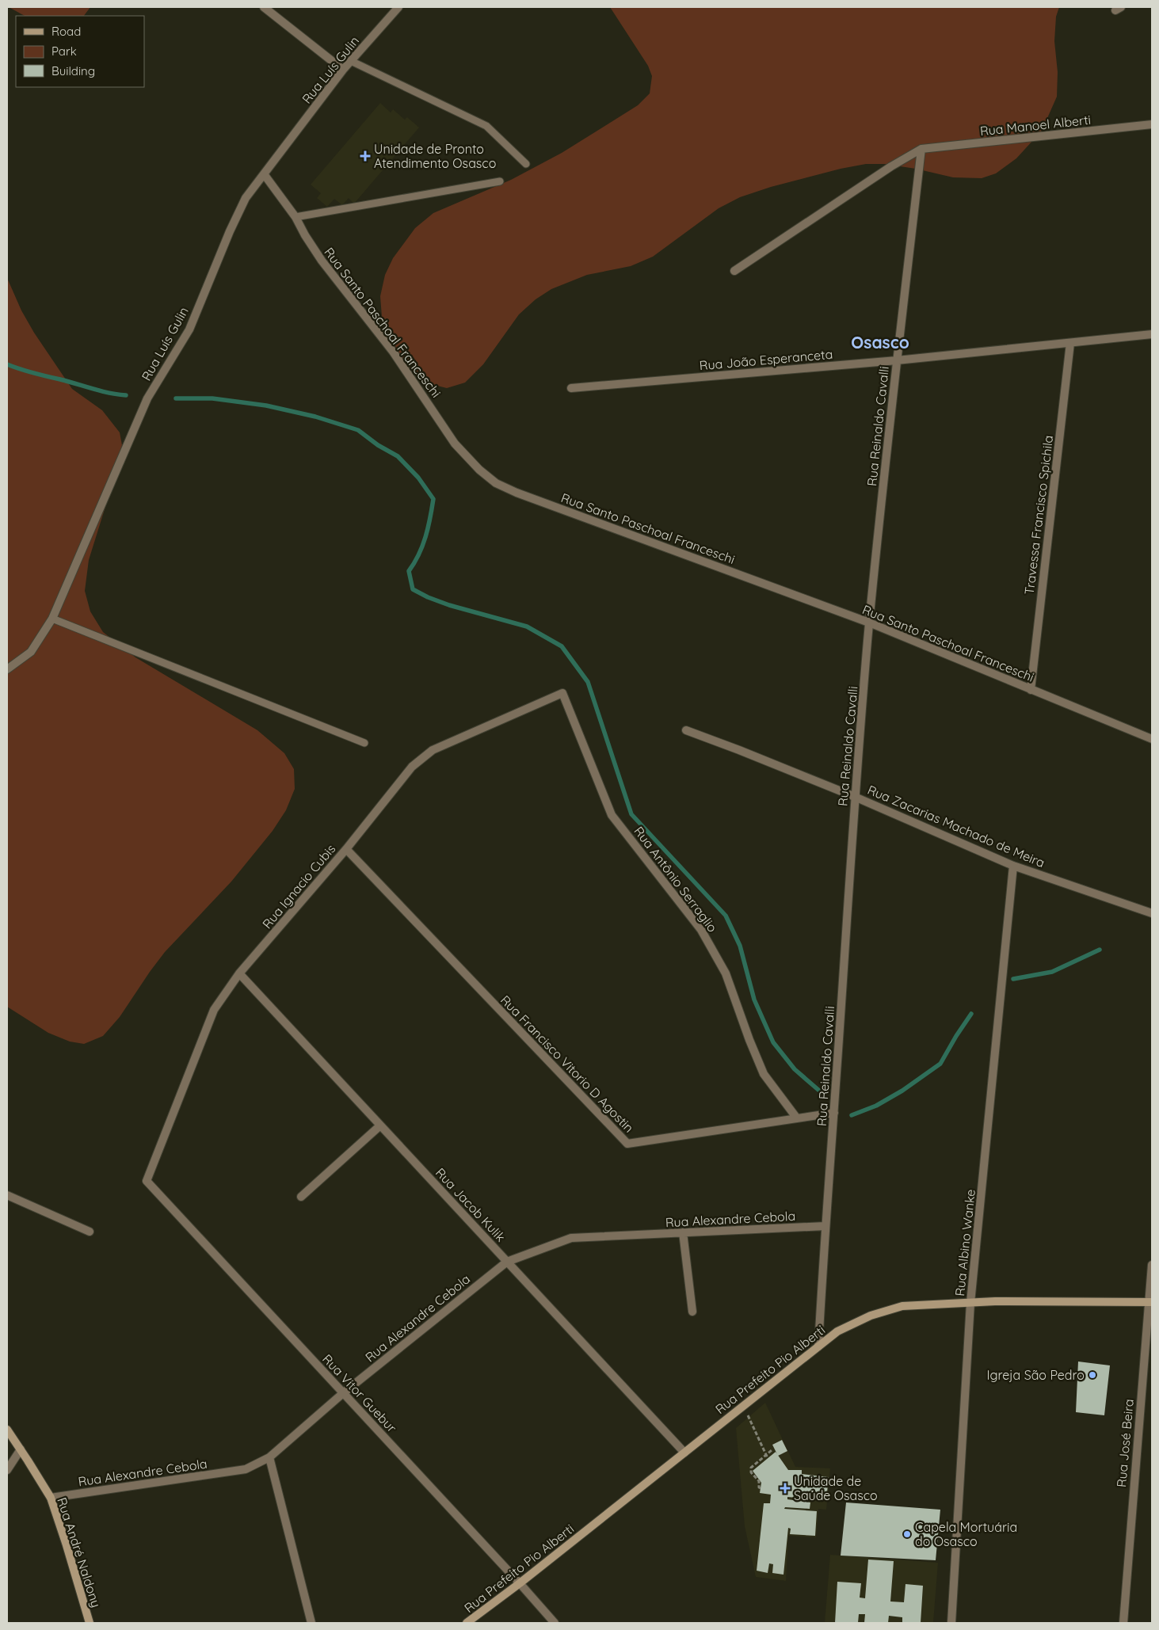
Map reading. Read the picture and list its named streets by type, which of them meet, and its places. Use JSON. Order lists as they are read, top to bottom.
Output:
{
  "streets": {
    "main road": ["Rua Prefeito Pio Alberti", "Rua André Naldony"],
    "street": [
      "Rua Luís Gulin",
      "Rua Manoel Alberti",
      "Rua Santo Paschoal Franceschi",
      "Rua João Esperanceta",
      "Rua Reinaldo Cavalli",
      "Travessa Francisco Spichila",
      "Rua Zacarias Machado de Meira",
      "Rua Antônio Serraglio",
      "Rua Ignacio Cubis",
      "Rua Francisco Vitorio D Agostin",
      "Rua Jacob Kulik",
      "Rua Alexandre Cebola",
      "Rua Albino Wanke",
      "Rua Vitor Guebur",
      "Rua José Beira"
    ]
  },
  "crossings": [
    ["Rua Luís Gulin", "Rua Santo Paschoal Franceschi"],
    ["Rua Manoel Alberti", "Rua Reinaldo Cavalli"],
    ["Rua Santo Paschoal Franceschi", "Rua Reinaldo Cavalli"],
    ["Rua Santo Paschoal Franceschi", "Travessa Francisco Spichila"],
    ["Rua João Esperanceta", "Rua Reinaldo Cavalli"],
    ["Rua João Esperanceta", "Travessa Francisco Spichila"],
    ["Rua Reinaldo Cavalli", "Rua Zacarias Machado de Meira"],
    ["Rua Reinaldo Cavalli", "Rua Francisco Vitorio D Agostin"],
    ["Rua Reinaldo Cavalli", "Rua Alexandre Cebola"],
    ["Rua Reinaldo Cavalli", "Rua Prefeito Pio Alberti"],
    ["Rua Zacarias Machado de Meira", "Rua Albino Wanke"],
    ["Rua Antônio Serraglio", "Rua Ignacio Cubis"],
    ["Rua Antônio Serraglio", "Rua Francisco Vitorio D Agostin"],
    ["Rua Ignacio Cubis", "Rua Francisco Vitorio D Agostin"],
    ["Rua Ignacio Cubis", "Rua Jacob Kulik"],
    ["Rua Ignacio Cubis", "Rua Vitor Guebur"],
    ["Rua Jacob Kulik", "Rua Alexandre Cebola"],
    ["Rua Jacob Kulik", "Rua Prefeito Pio Alberti"],
    ["Rua Alexandre Cebola", "Rua Vitor Guebur"],
    ["Rua Alexandre Cebola", "Rua André Naldony"],
    ["Rua Albino Wanke", "Rua Prefeito Pio Alberti"],
    ["Rua Prefeito Pio Alberti", "Rua Vitor Guebur"],
    ["Rua Prefeito Pio Alberti", "Rua José Beira"]
  ],
  "districts": ["Osasco"],
  "places": {
    "health": ["Unidade de Pronto Atendimento Osasco", "Unidade de Saúde Osasco"],
    "other": ["Igreja São Pedro", "Capela Mortuária do Osasco"]
  },
  "legend": ["Road", "Park", "Building"]
}
